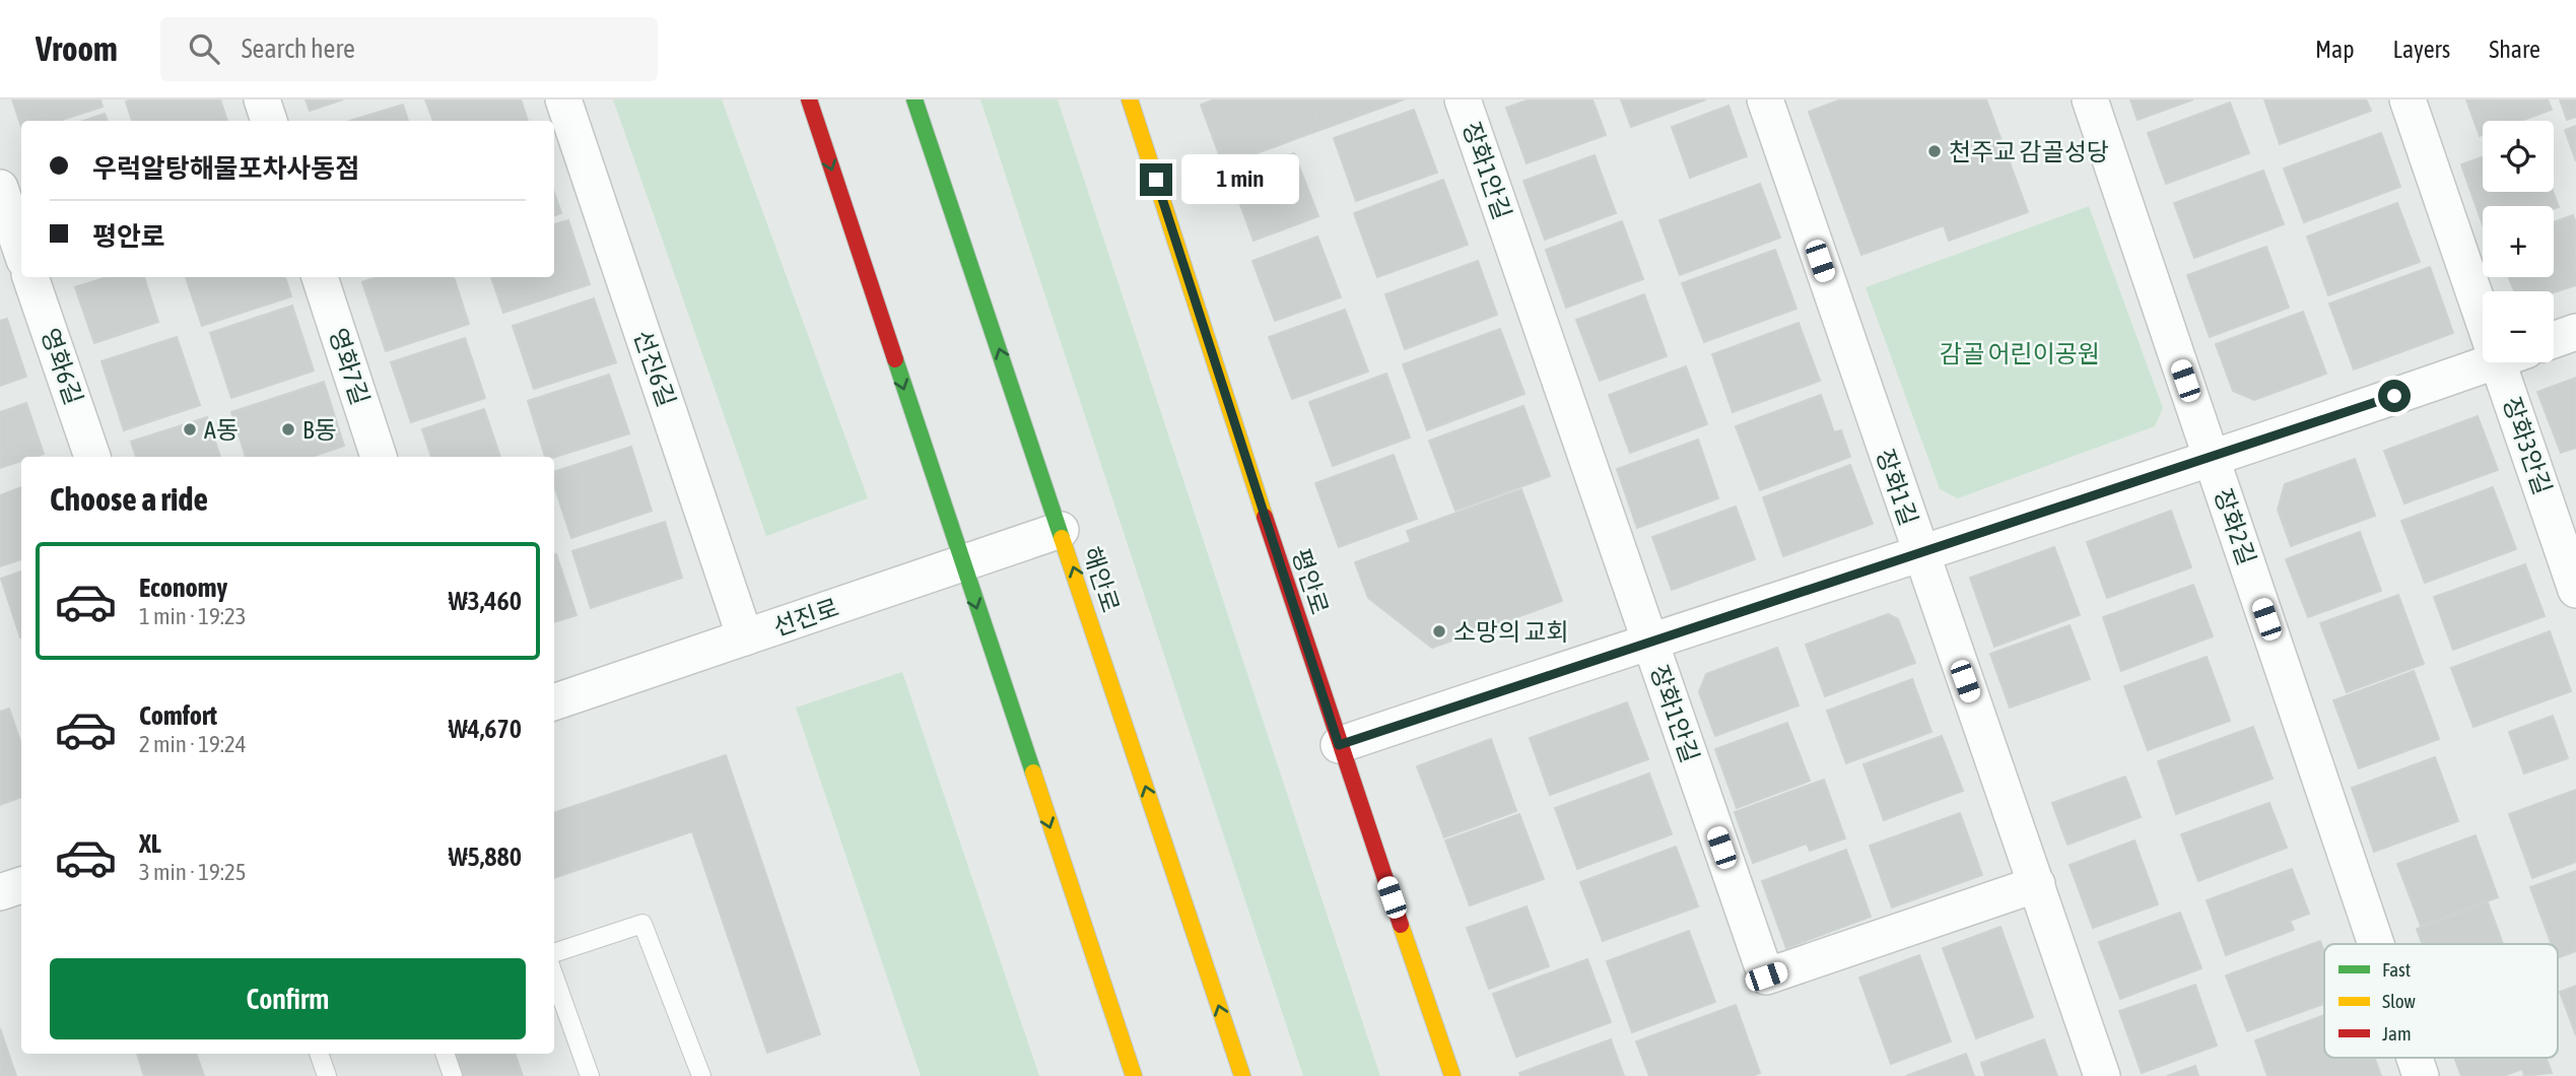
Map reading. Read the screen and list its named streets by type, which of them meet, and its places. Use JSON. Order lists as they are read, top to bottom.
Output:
{
  "streets": {
    "main road": ["해안로", "평안로"],
    "street": [
      "장화1안길",
      "영화6길",
      "영화7길",
      "선진6길",
      "장화3안길",
      "장화1길",
      "장화2길",
      "선진로"
    ]
  },
  "crossings": [
    ["장화1안길", "장화1길"],
    ["선진6길", "선진로"],
    ["해안로", "선진로"]
  ],
  "parks": ["감골 어린이공원"],
  "places": [
    "천주교 감골성당",
    "A동",
    "B동",
    "소망의 교회"
  ],
  "legend": ["Fast", "Slow", "Jam"],
  "page": {
    "header": "Vroom",
    "search": "Search here",
    "nav": ["Map", "Layers", "Share"],
    "map_buttons": ["+", "−"],
    "banner": ["우럭알탕해물포차사동점", "평안로"],
    "bubble": "1 min",
    "heading": "Choose a ride",
    "list": [
      {
        "name": "Economy",
        "note": "1 min · 19:23",
        "value": "₩3,460"
      },
      {
        "name": "Comfort",
        "note": "2 min · 19:24",
        "value": "₩4,670"
      },
      {
        "name": "XL",
        "note": "3 min · 19:25",
        "value": "₩5,880"
      }
    ],
    "buttons": "Confirm"
  }
}
